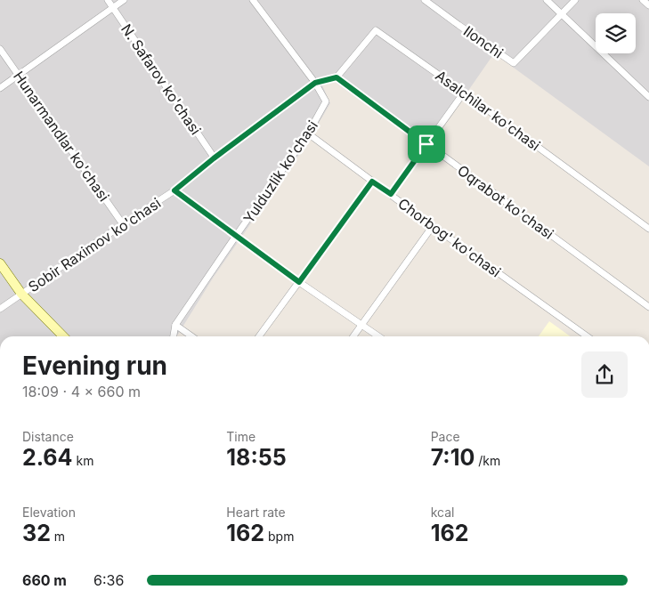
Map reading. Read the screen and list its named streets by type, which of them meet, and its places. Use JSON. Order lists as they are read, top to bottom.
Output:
{
  "streets": {
    "street": [
      "Ilonchi",
      "N. Safarov ko'chasi",
      "Asalchilar ko'chasi",
      "Hunarmandlar ko'chasi",
      "Yulduzlik ko'chasi",
      "Oqrabot ko'chasi",
      "Chorbog' ko'chasi",
      "Sobir Raximov ko'chasi"
    ]
  },
  "crossings": [
    ["N. Safarov ko'chasi", "Sobir Raximov ko'chasi"],
    ["Asalchilar ko'chasi", "Oqrabot ko'chasi"],
    ["Hunarmandlar ko'chasi", "Sobir Raximov ko'chasi"],
    ["Yulduzlik ko'chasi", "Chorbog' ko'chasi"],
    ["Yulduzlik ko'chasi", "Sobir Raximov ko'chasi"]
  ],
  "page": {
    "heading": ["Evening run", "18:09 · 4 × 660 m"],
    "stats": [
      ["Distance", "2.64 km"],
      ["Time", "18:55"],
      ["Pace", "7:10 /km"],
      ["Elevation", "32 m"],
      ["Heart rate", "162 bpm"],
      ["kcal", "162"]
    ],
    "list": [
      {
        "name": "660 m",
        "note": "6:36"
      }
    ]
  }
}
